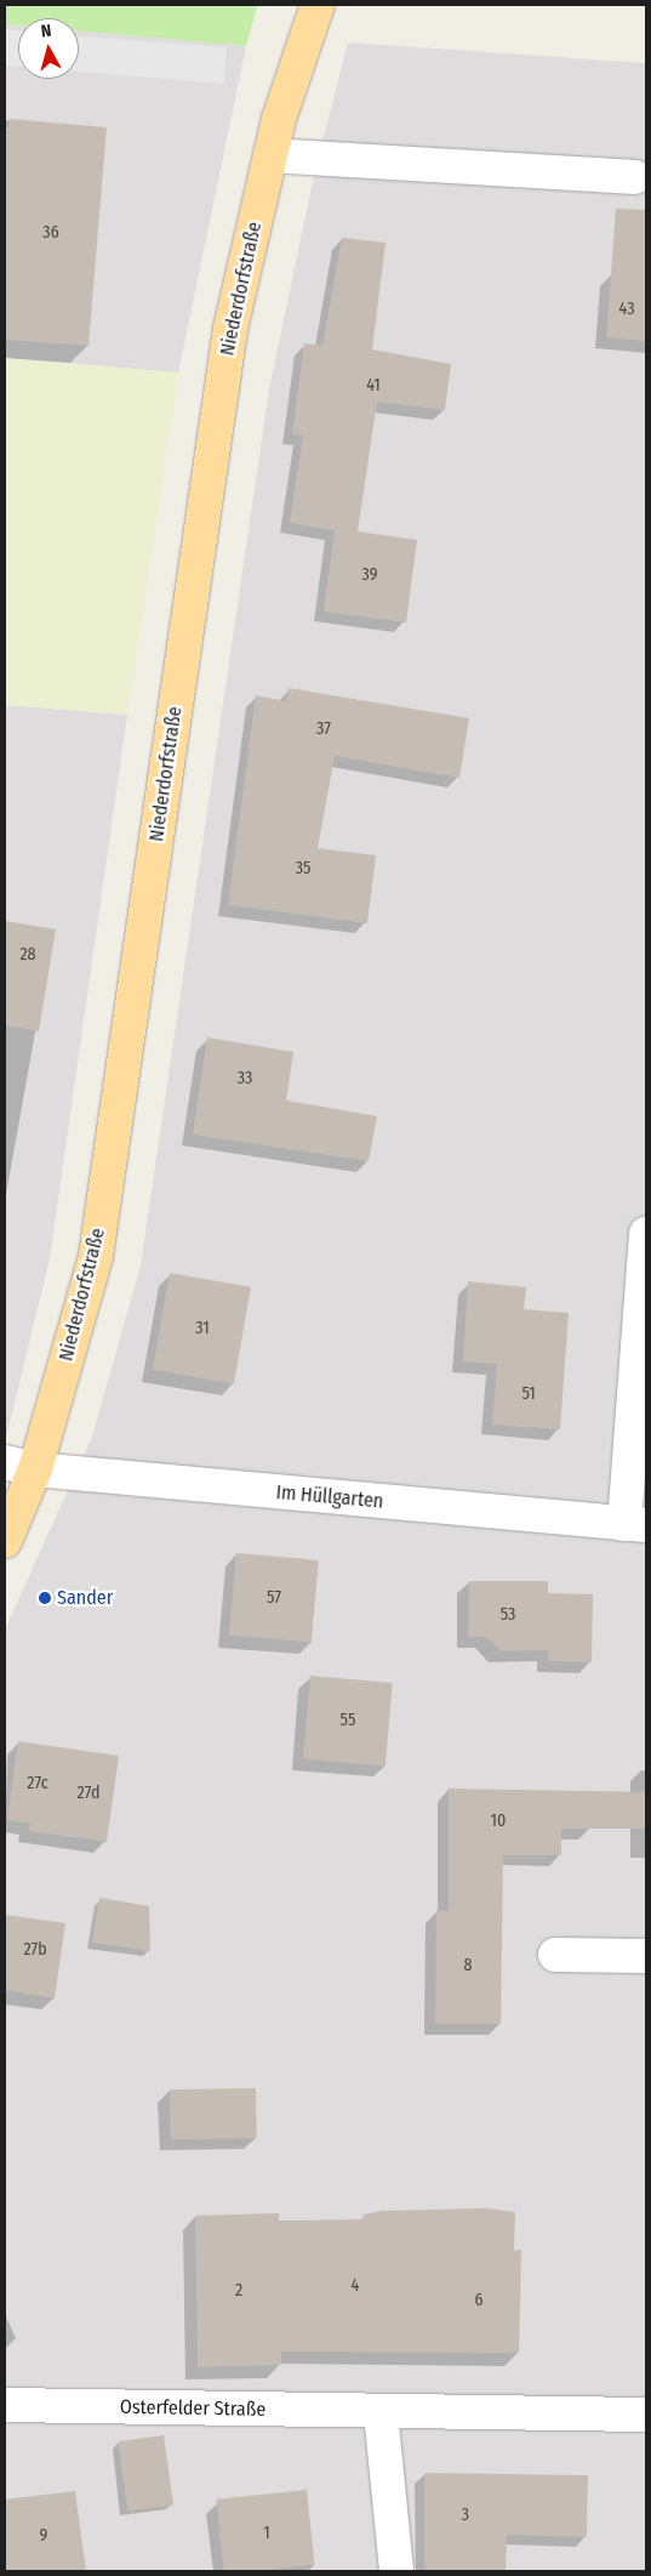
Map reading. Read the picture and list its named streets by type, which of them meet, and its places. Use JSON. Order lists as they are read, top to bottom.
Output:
{
  "streets": {
    "main road": ["Niederdorfstraße"],
    "street": ["Im Hüllgarten", "Osterfelder Straße"]
  },
  "crossings": [
    ["Niederdorfstraße", "Im Hüllgarten"]
  ],
  "places": ["Sander"],
  "house_numbers": [
    "36",
    "43",
    "41",
    "39",
    "37",
    "35",
    "28",
    "33",
    "31",
    "51",
    "57",
    "53",
    "55",
    "27c",
    "27d",
    "10",
    "27b",
    "8",
    "4",
    "2",
    "6",
    "3",
    "1",
    "9"
  ],
  "north": "top"
}
